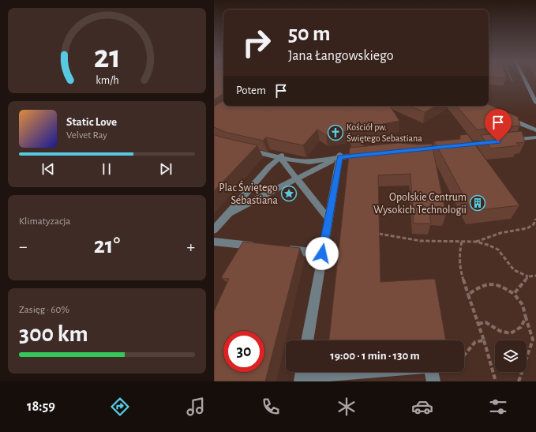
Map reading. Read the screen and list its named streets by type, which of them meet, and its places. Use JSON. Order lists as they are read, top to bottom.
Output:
{
  "places": {
    "church": ["Kościół pw. Świętego Sebastiana"],
    "place": ["Plac Świętego Sebastiana"],
    "building": ["Opolskie Centrum Wysokich Technologii"]
  },
  "page": {
    "turn": ["50 m", "Jana Łangowskiego"],
    "then": "Potem",
    "song": ["Static Love", "Velvet Ray"],
    "tile": [
      "Klimatyzacja",
      ["Zasięg · 60%", "300 km"]
    ],
    "heat": ["−", "21°", "+"],
    "limit": "30",
    "trip": "19:00 · 1 min · 130 m",
    "tabs": "18:59",
    "gauge": ["21", "km/h"]
  }
}
